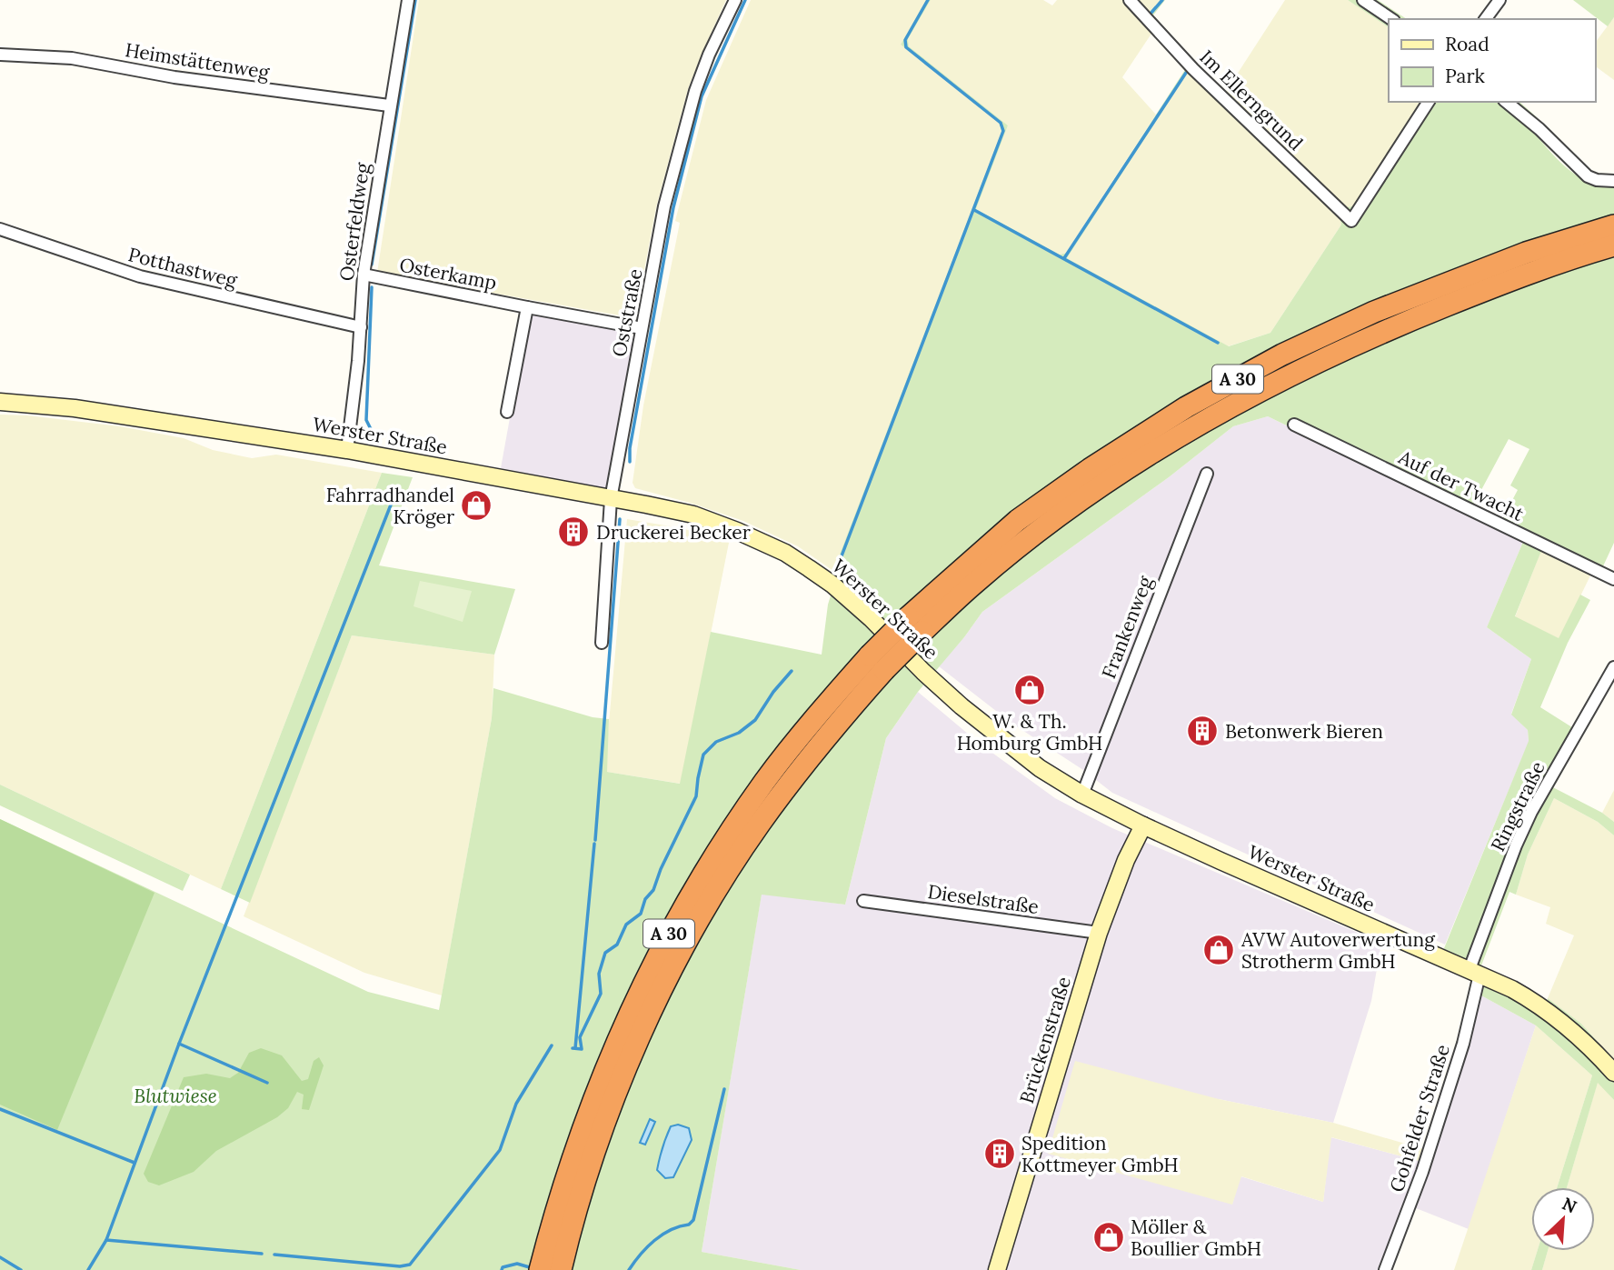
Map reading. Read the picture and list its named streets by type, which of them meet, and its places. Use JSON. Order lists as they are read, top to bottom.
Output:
{
  "streets": {
    "highway": ["A 30"],
    "main road": ["Werster Straße", "Brückenstraße"],
    "street": [
      "Heimstättenweg",
      "Im Ellerngrund",
      "Osterfeldweg",
      "Potthastweg",
      "Osterkamp",
      "Oststraße",
      "Auf der Twacht",
      "Frankenweg",
      "Ringstraße",
      "Dieselstraße",
      "Gohfelder Straße"
    ]
  },
  "crossings": [
    ["Heimstättenweg", "Osterfeldweg"],
    ["Osterfeldweg", "Potthastweg"],
    ["Osterfeldweg", "Osterkamp"],
    ["Osterfeldweg", "Werster Straße"],
    ["Osterkamp", "Oststraße"],
    ["Oststraße", "Werster Straße"],
    ["Werster Straße", "Frankenweg"],
    ["Werster Straße", "Ringstraße"],
    ["Werster Straße", "Brückenstraße"],
    ["Werster Straße", "Gohfelder Straße"],
    ["Ringstraße", "Gohfelder Straße"],
    ["Dieselstraße", "Brückenstraße"]
  ],
  "parks": ["Blutwiese"],
  "places": {
    "shop": [
      "Fahrradhandel Kröger",
      "W. & Th. Homburg GmbH",
      "AVW Autoverwertung Strotherm GmbH",
      "Möller & Boullier GmbH"
    ],
    "building": ["Druckerei Becker", "Betonwerk Bieren", "Spedition Kottmeyer GmbH"]
  },
  "legend": ["Road", "Park"],
  "north": "top right"
}
